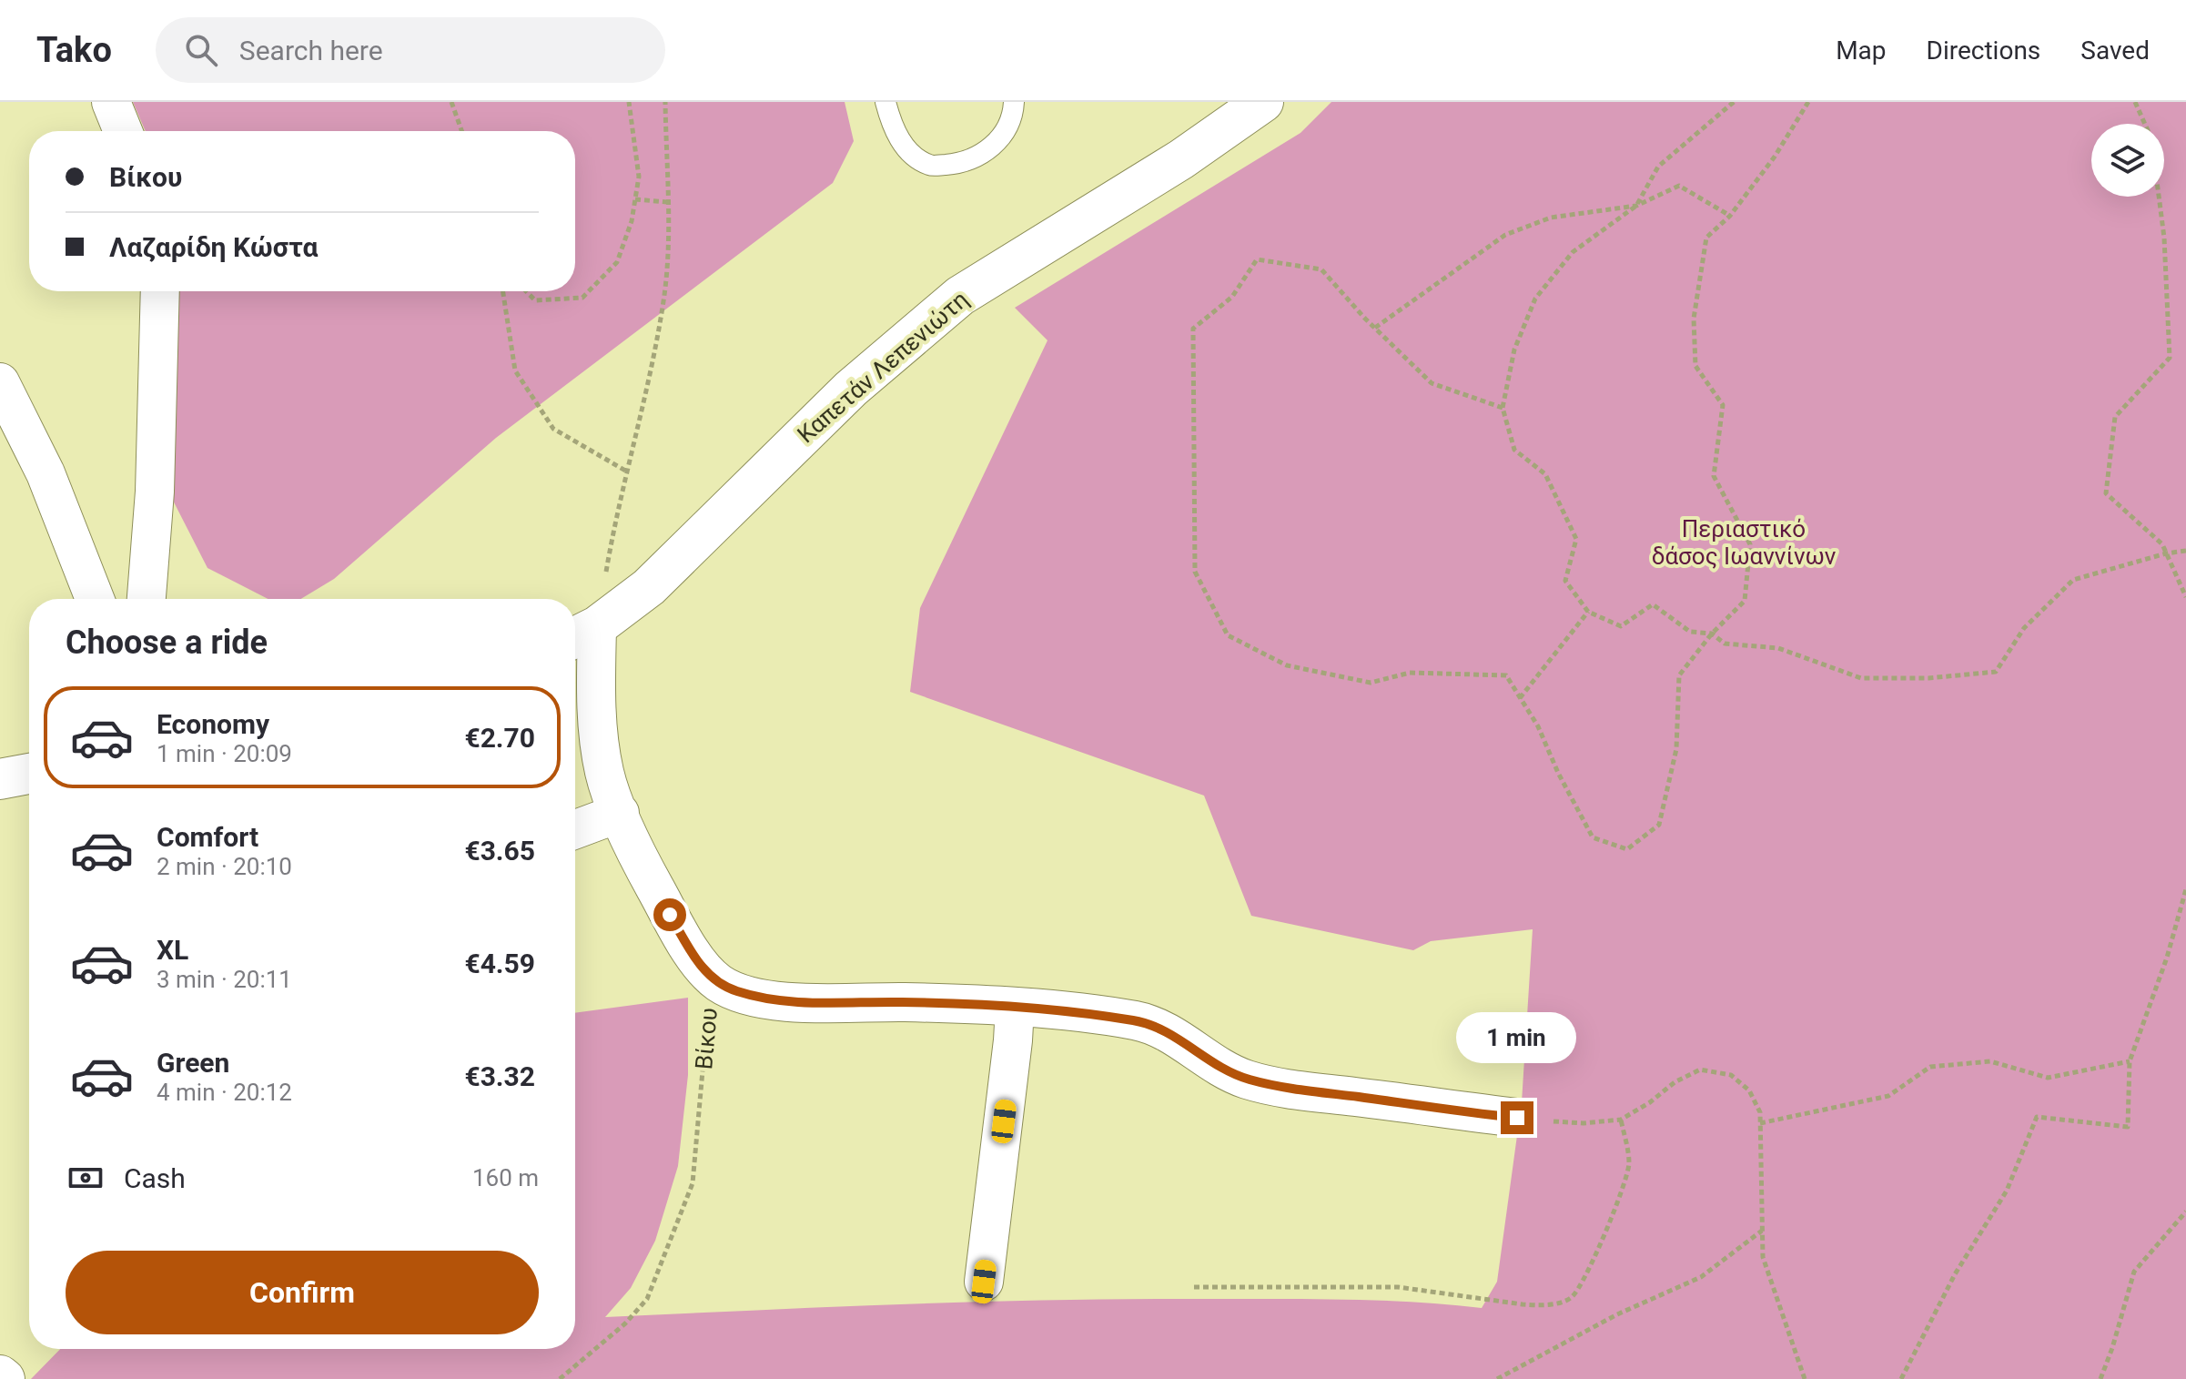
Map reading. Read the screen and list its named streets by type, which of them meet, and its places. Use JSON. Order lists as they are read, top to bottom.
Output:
{
  "streets": {
    "street": ["Καπετάν Λεπενιώτη", "Βίκου"]
  },
  "crossings": [
    ["Καπετάν Λεπενιώτη", "Βίκου"]
  ],
  "parks": ["Περιαστικό δάσος Ιωαννίνων"],
  "page": {
    "header": "Tako",
    "search": "Search here",
    "nav": ["Map", "Directions", "Saved"],
    "banner": ["Βίκου", "Λαζαρίδη Κώστα"],
    "heading": "Choose a ride",
    "list": [
      {
        "name": "Economy",
        "note": "1 min · 20:09",
        "value": "€2.70"
      },
      {
        "name": "Comfort",
        "note": "2 min · 20:10",
        "value": "€3.65"
      },
      {
        "name": "XL",
        "note": "3 min · 20:11",
        "value": "€4.59"
      },
      {
        "name": "Green",
        "note": "4 min · 20:12",
        "value": "€3.32"
      }
    ],
    "bubble": "1 min",
    "pay": ["Cash", "160 m"],
    "buttons": "Confirm"
  }
}
